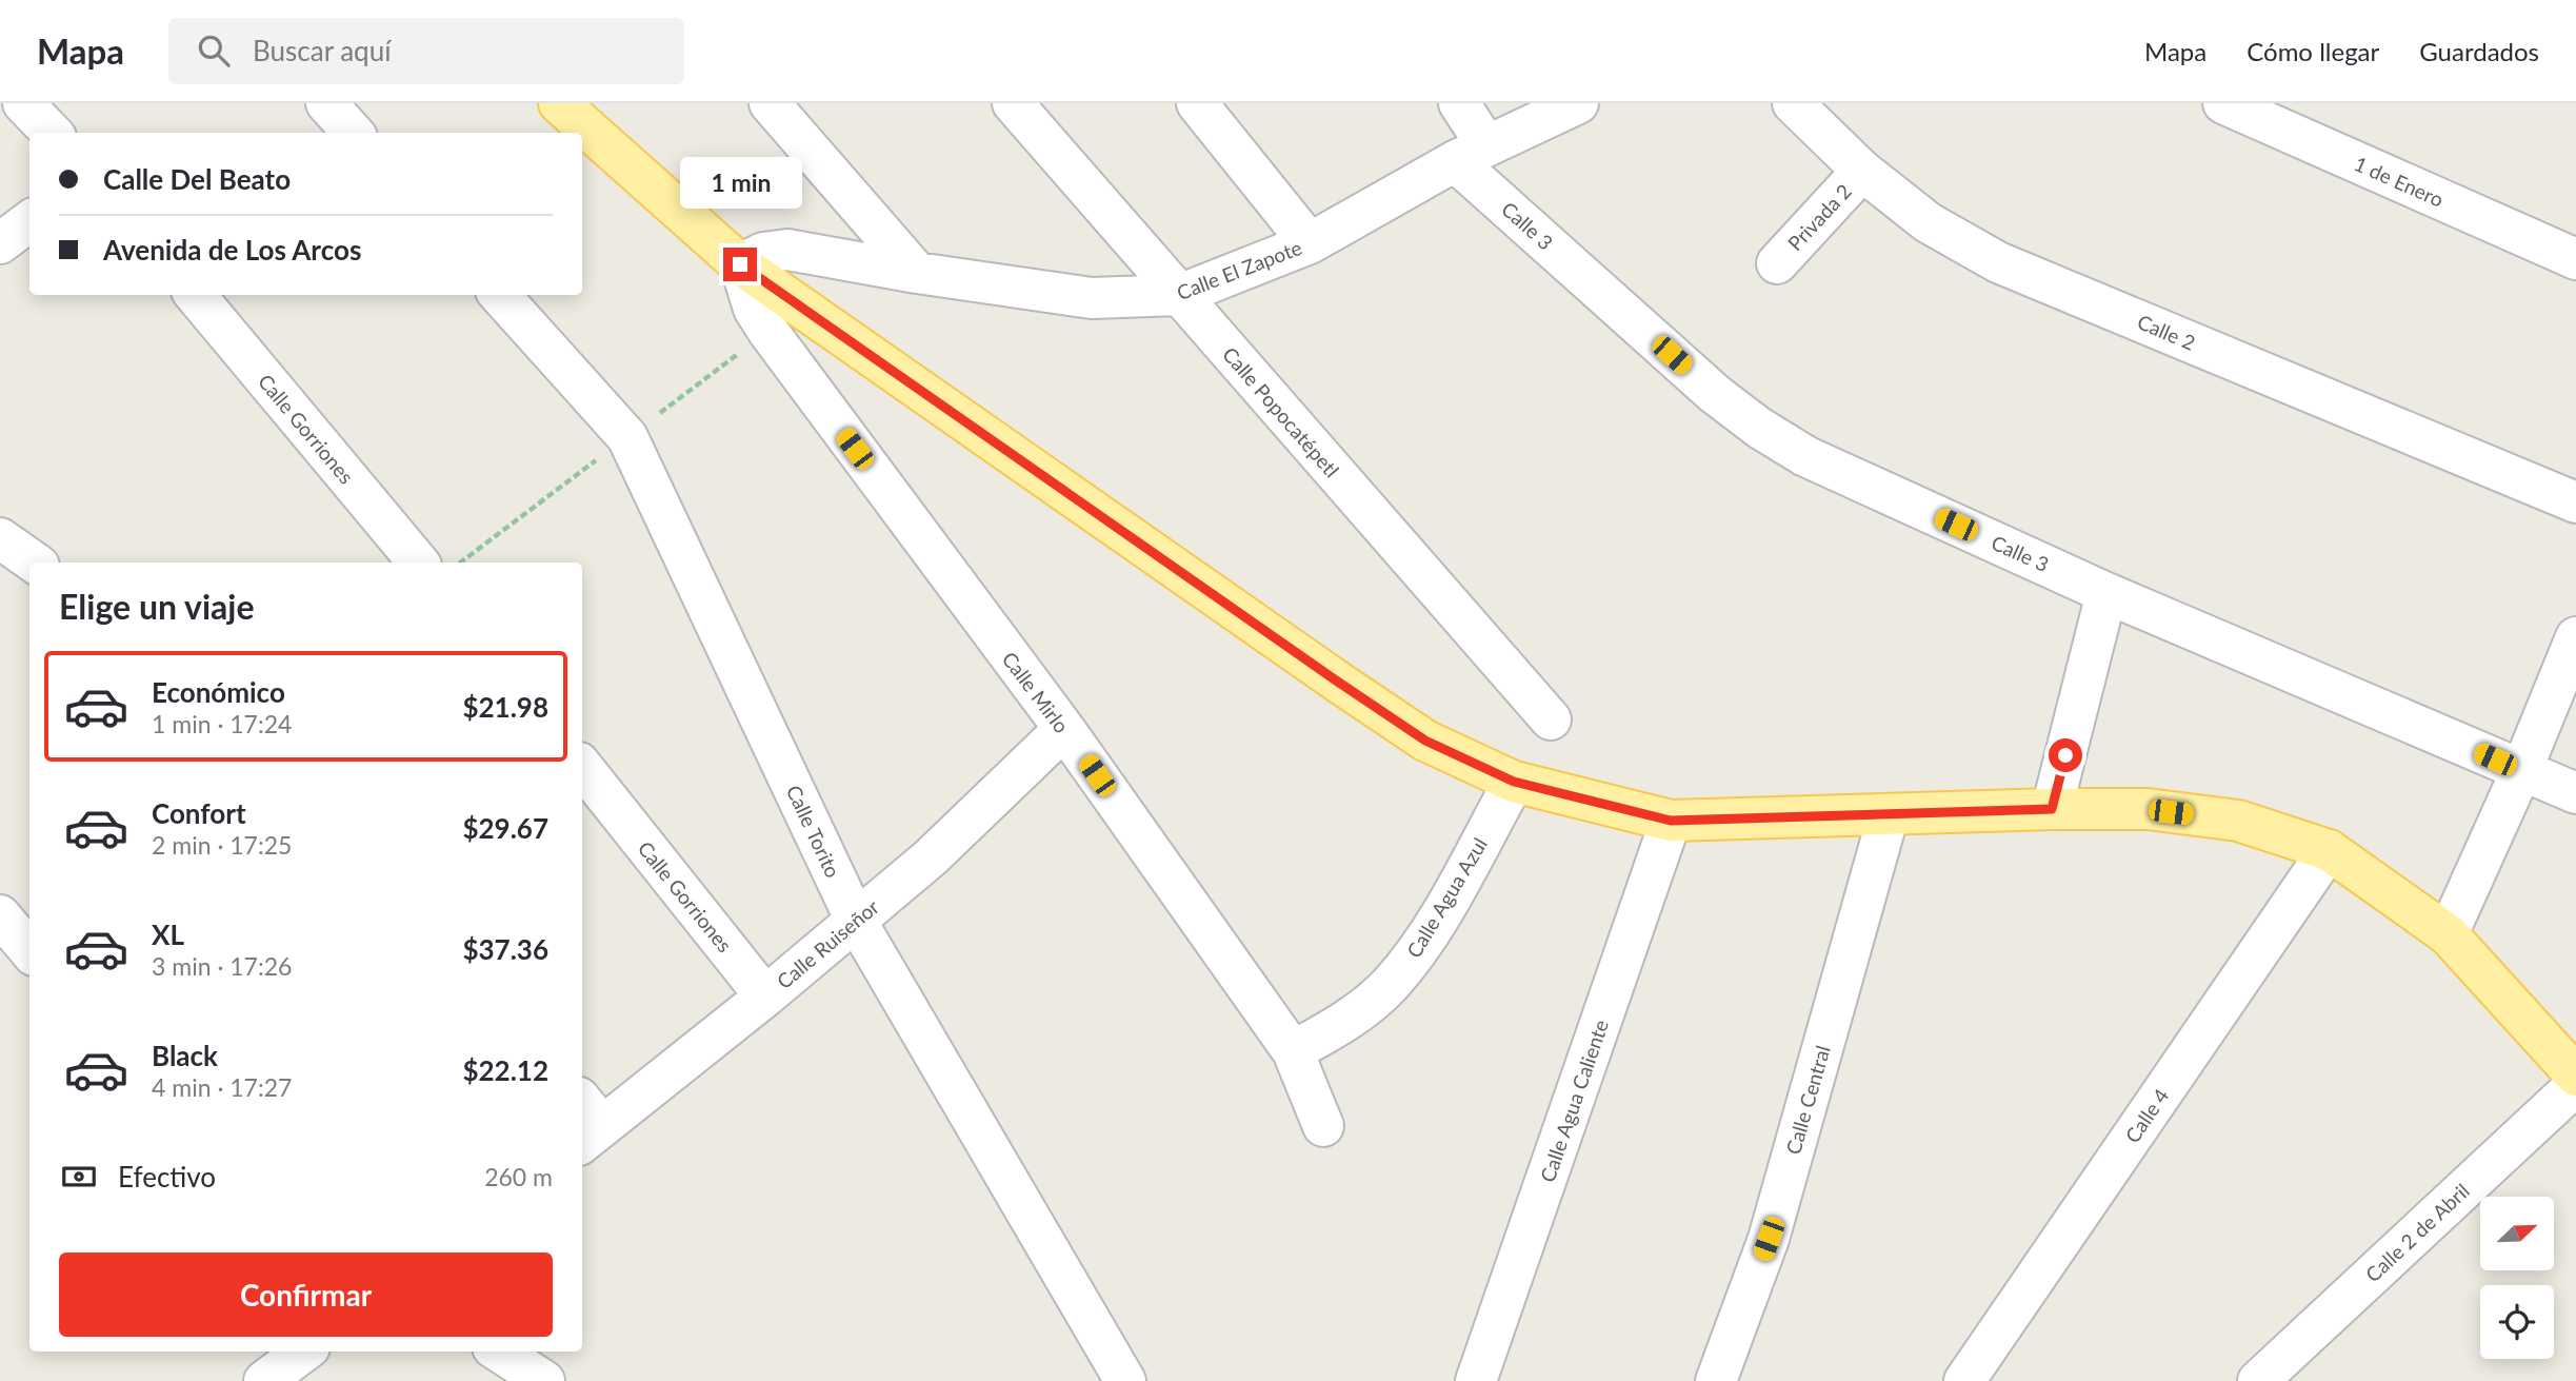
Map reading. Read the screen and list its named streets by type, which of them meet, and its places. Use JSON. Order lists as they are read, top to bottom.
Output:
{
  "streets": {
    "street": [
      "1 de Enero",
      "Privada 2",
      "Calle 3",
      "Calle El Zapote",
      "Calle 2",
      "Calle Popocatépetl",
      "Calle Gorriones",
      "Calle Mirlo",
      "Calle Torito",
      "Calle Agua Azul",
      "Calle Ruiseñor",
      "Calle Central",
      "Calle Agua Caliente",
      "Calle 4",
      "Calle 2 de Abril"
    ]
  },
  "crossings": [
    ["Privada 2", "Calle 2"],
    ["Calle 3", "Calle El Zapote"],
    ["Calle El Zapote", "Calle Popocatépetl"],
    ["Calle El Zapote", "Calle Mirlo"],
    ["Calle Gorriones", "Calle Ruiseñor"],
    ["Calle Mirlo", "Calle Agua Azul"],
    ["Calle Mirlo", "Calle Ruiseñor"],
    ["Calle Torito", "Calle Ruiseñor"]
  ],
  "north": "top right",
  "page": {
    "header": "Mapa",
    "search": "Buscar aquí",
    "nav": ["Mapa", "Cómo llegar", "Guardados"],
    "banner": ["Calle Del Beato", "Avenida de Los Arcos"],
    "bubble": "1 min",
    "heading": "Elige un viaje",
    "list": [
      {
        "name": "Económico",
        "note": "1 min · 17:24",
        "value": "$21.98"
      },
      {
        "name": "Confort",
        "note": "2 min · 17:25",
        "value": "$29.67"
      },
      {
        "name": "XL",
        "note": "3 min · 17:26",
        "value": "$37.36"
      },
      {
        "name": "Black",
        "note": "4 min · 17:27",
        "value": "$22.12"
      }
    ],
    "pay": ["Efectivo", "260 m"],
    "buttons": "Confirmar"
  }
}
